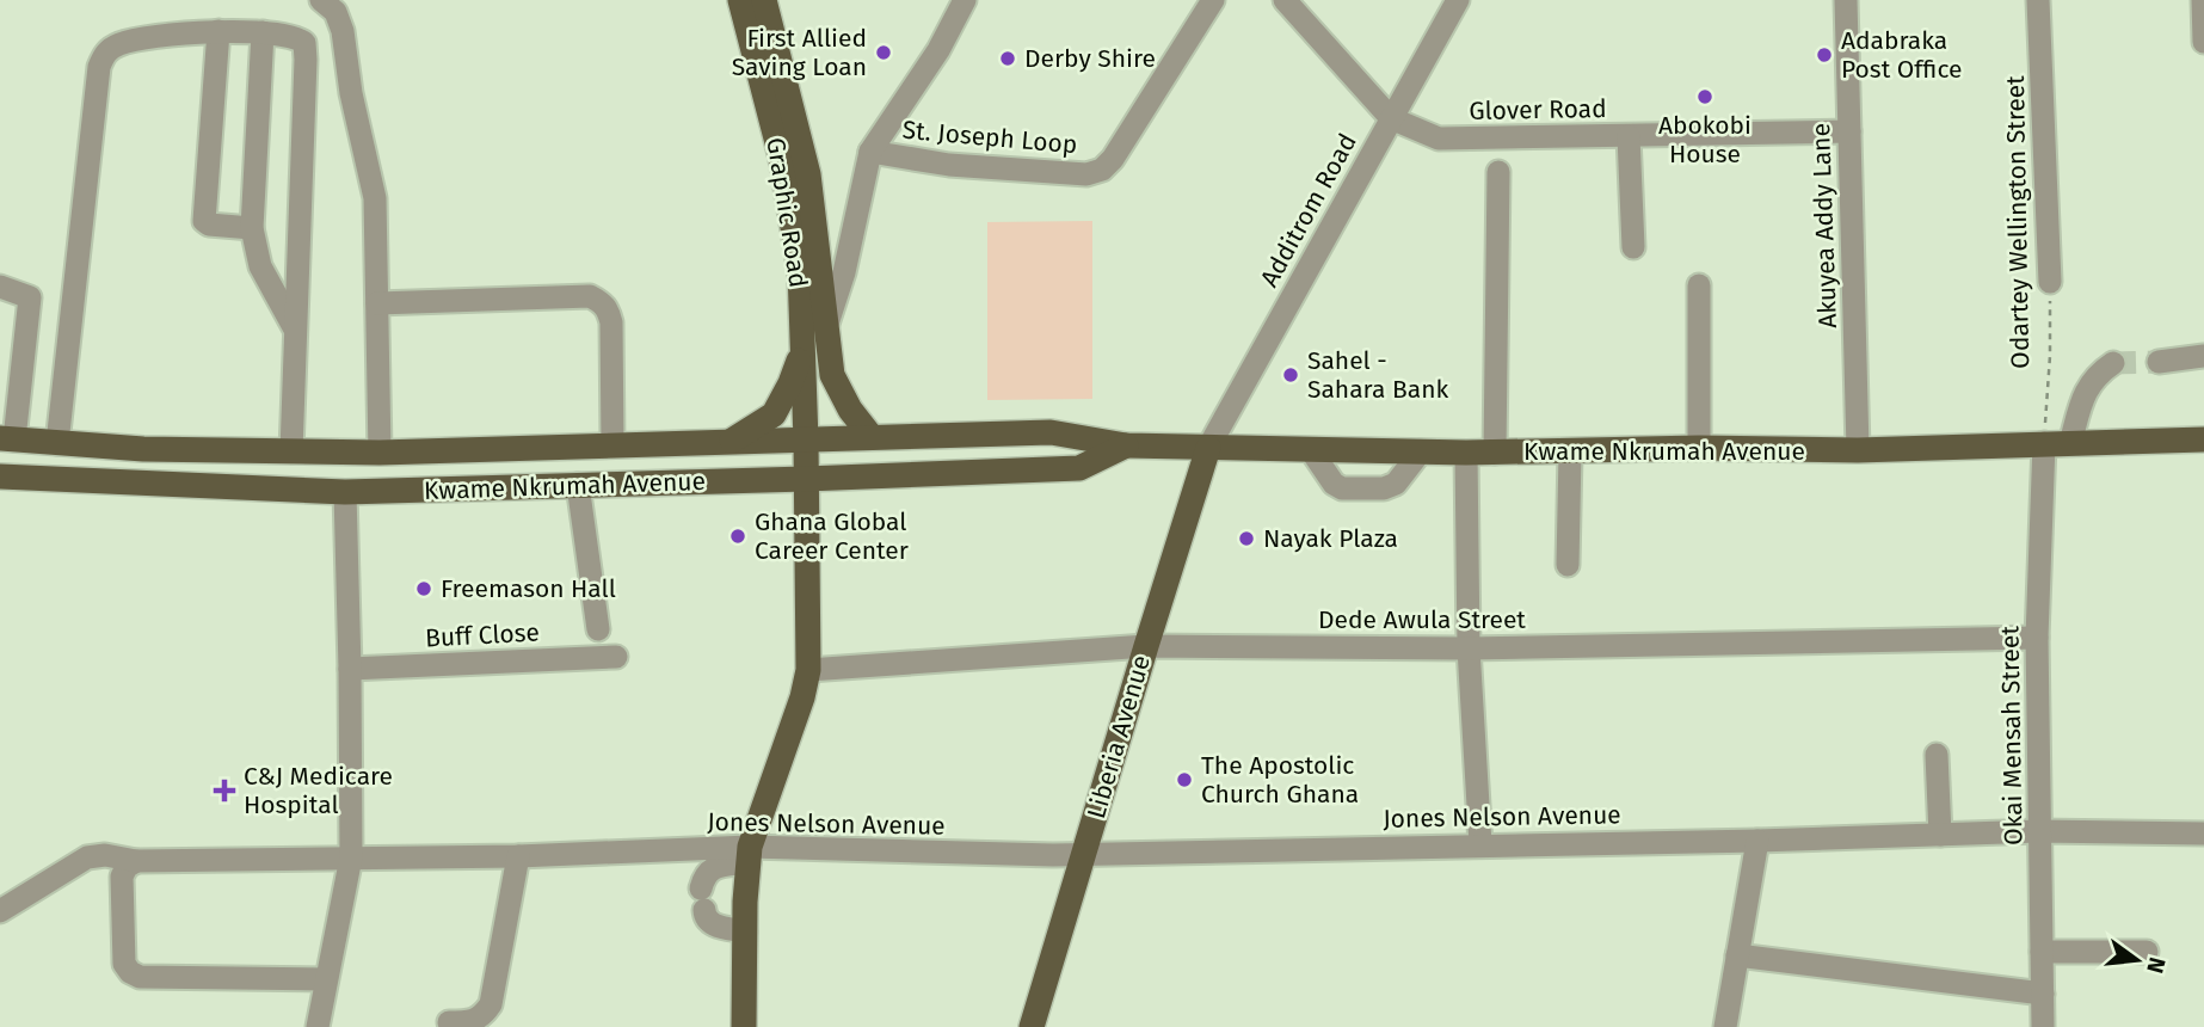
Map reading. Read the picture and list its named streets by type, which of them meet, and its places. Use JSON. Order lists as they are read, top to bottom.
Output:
{
  "streets": {
    "main road": ["Graphic Road", "Kwame Nkrumah Avenue", "Liberia Avenue"],
    "street": [
      "Glover Road",
      "St. Joseph Loop",
      "Additrom Road",
      "Odartey Wellington Street",
      "Akuyea Addy Lane",
      "Dede Awula Street",
      "Buff Close",
      "Okai Mensah Street",
      "Jones Nelson Avenue"
    ]
  },
  "crossings": [
    ["Glover Road", "Additrom Road"],
    ["Glover Road", "Akuyea Addy Lane"],
    ["Additrom Road", "Kwame Nkrumah Avenue"],
    ["Additrom Road", "Liberia Avenue"],
    ["Graphic Road", "Kwame Nkrumah Avenue"],
    ["Graphic Road", "Dede Awula Street"],
    ["Graphic Road", "Jones Nelson Avenue"],
    ["Odartey Wellington Street", "Kwame Nkrumah Avenue"],
    ["Odartey Wellington Street", "Okai Mensah Street"],
    ["Akuyea Addy Lane", "Kwame Nkrumah Avenue"],
    ["Kwame Nkrumah Avenue", "Okai Mensah Street"],
    ["Kwame Nkrumah Avenue", "Liberia Avenue"],
    ["Dede Awula Street", "Okai Mensah Street"],
    ["Dede Awula Street", "Liberia Avenue"],
    ["Okai Mensah Street", "Jones Nelson Avenue"],
    ["Liberia Avenue", "Jones Nelson Avenue"]
  ],
  "places": {
    "other": [
      "First Allied Saving Loan",
      "Adabraka Post Office",
      "Derby Shire",
      "Abokobi House",
      "Sahel - Sahara Bank",
      "Ghana Global Career Center",
      "Nayak Plaza",
      "Freemason Hall",
      "The Apostolic Church Ghana"
    ],
    "health": ["C&J Medicare Hospital"]
  },
  "north": "right"
}
